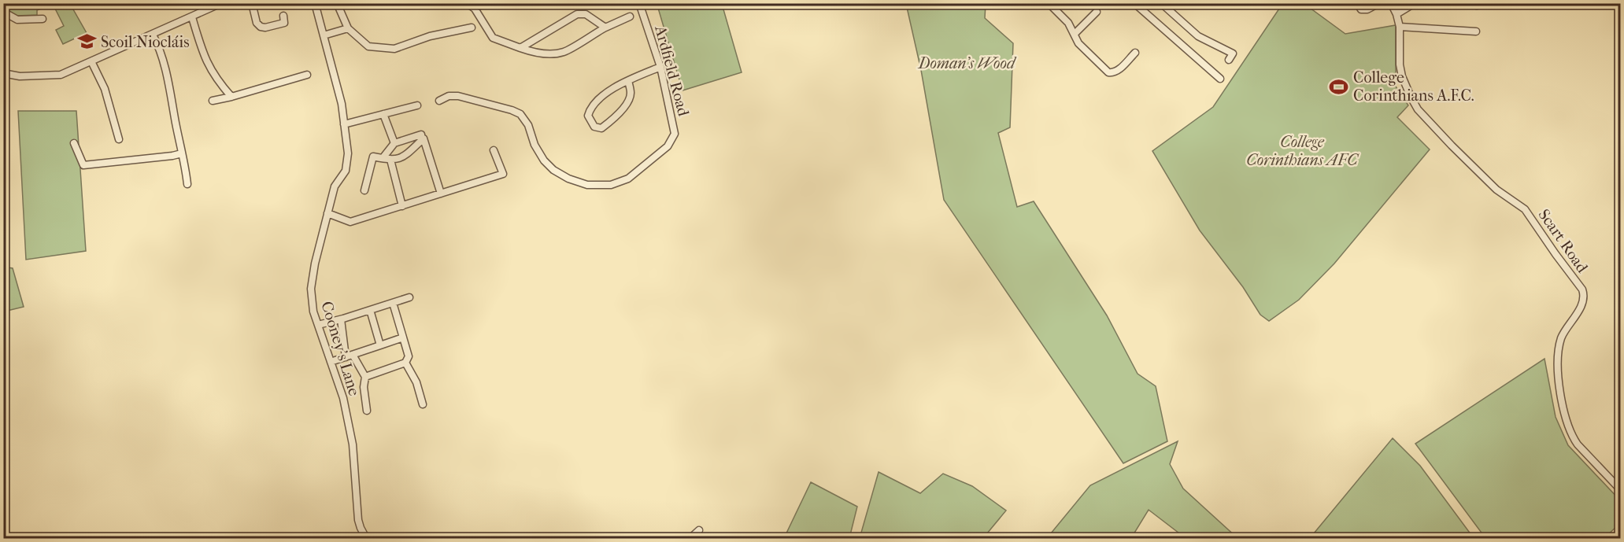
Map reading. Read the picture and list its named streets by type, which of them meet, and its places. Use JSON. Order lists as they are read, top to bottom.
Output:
{
  "streets": {
    "street": ["Ardfield Road", "Scart Road", "Cooney's Lane"]
  },
  "parks": ["Doman's Wood", "College Corinthians AFC"],
  "places": {
    "school or university": ["Scoil Niocláis"],
    "sports": ["College Corinthians A.F.C."]
  }
}
